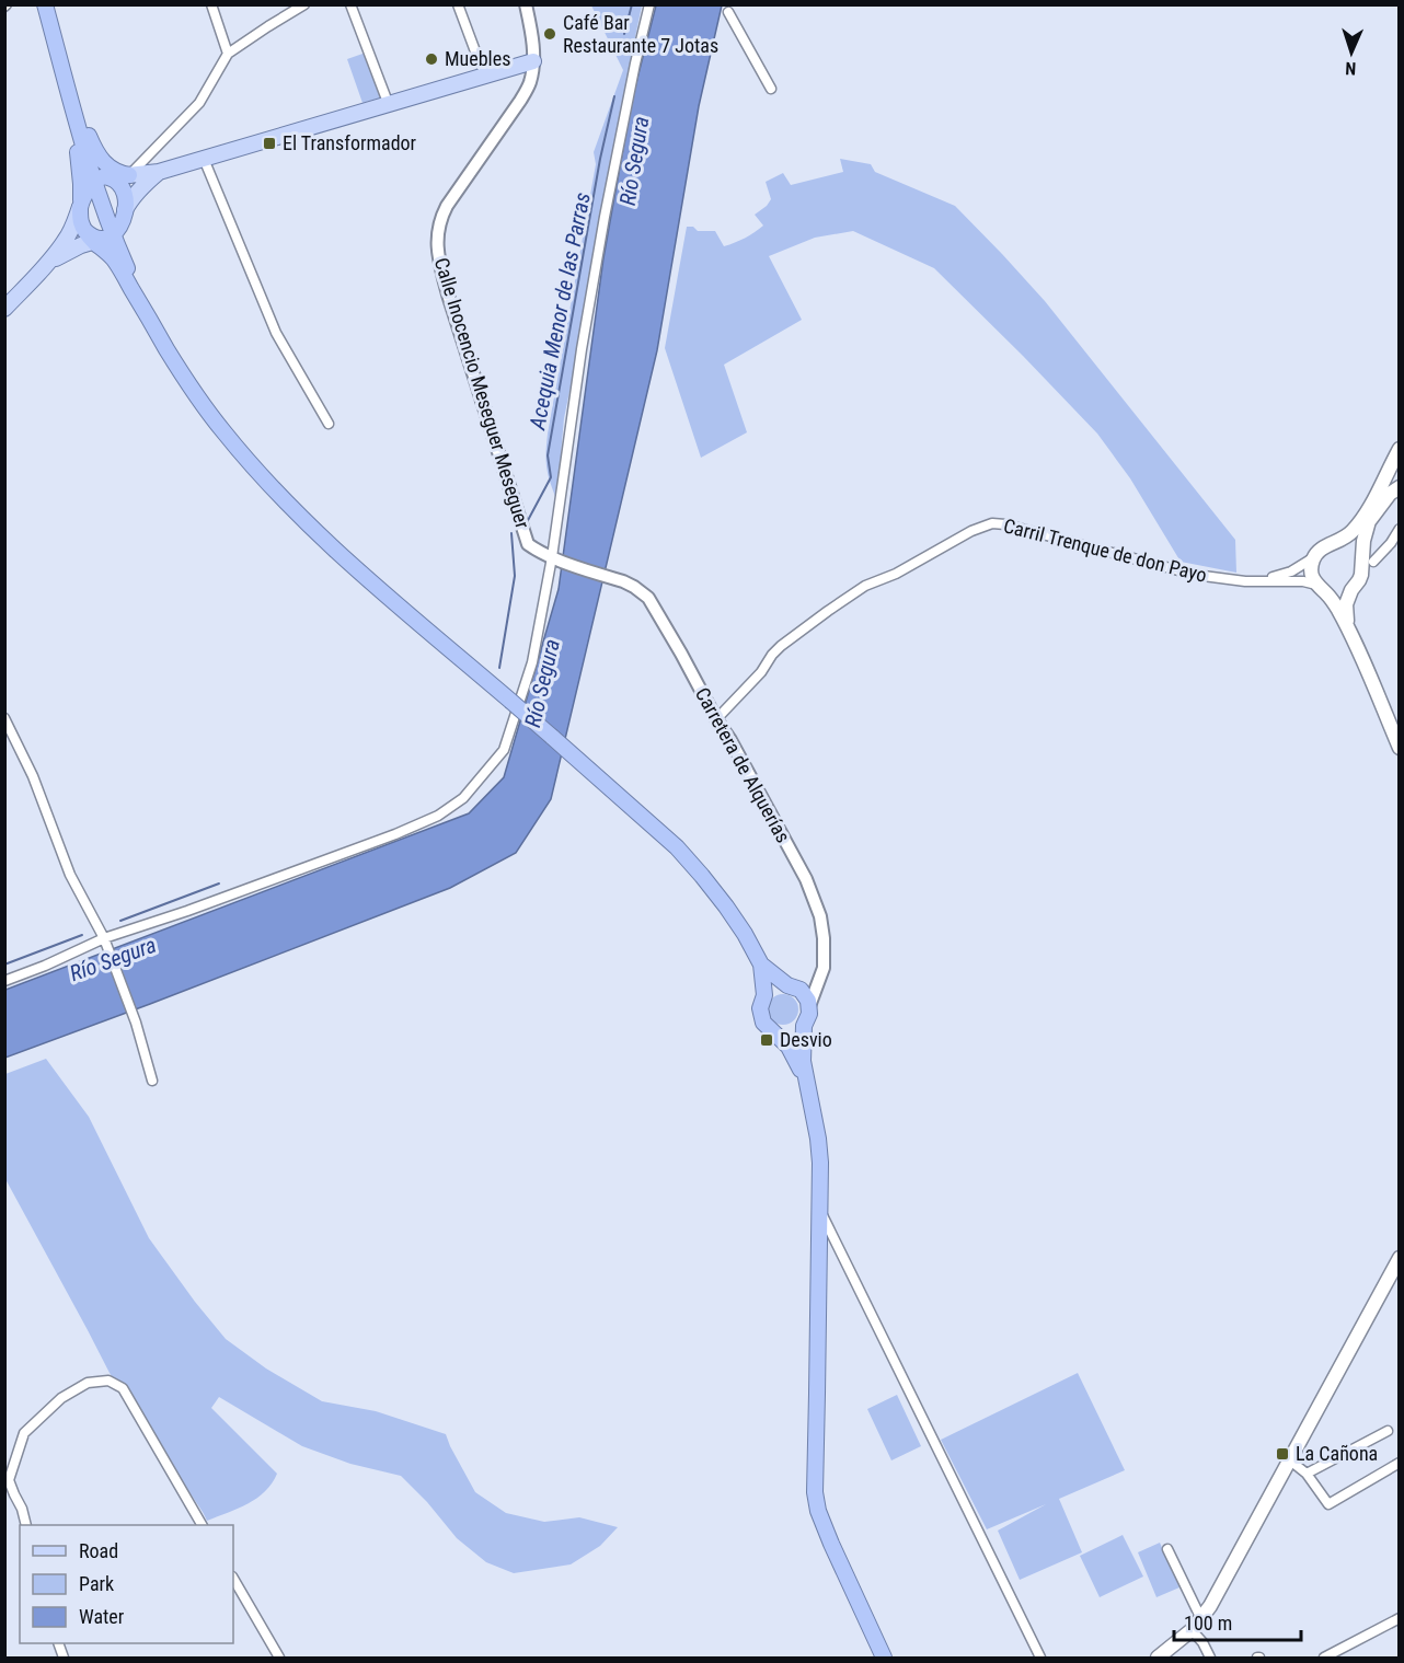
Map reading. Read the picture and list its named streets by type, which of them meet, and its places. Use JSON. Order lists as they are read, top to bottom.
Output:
{
  "streets": {
    "street": ["Calle Inocencio Meseguer Meseguer", "Carril Trenque de don Payo", "Carretera de Alquerías"]
  },
  "crossings": [
    ["Calle Inocencio Meseguer Meseguer", "Carretera de Alquerías"],
    ["Carril Trenque de don Payo", "Carretera de Alquerías"]
  ],
  "water": ["Río Segura", "Acequia Menor de las Parras"],
  "places": {
    "other": ["Café Bar Restaurante 7 Jotas", "Muebles"],
    "transit": ["El Transformador", "Desvio", "La Cañona"]
  },
  "legend": ["Road", "Park", "Water"],
  "scale_bar": "100 m",
  "north": "bottom"
}
